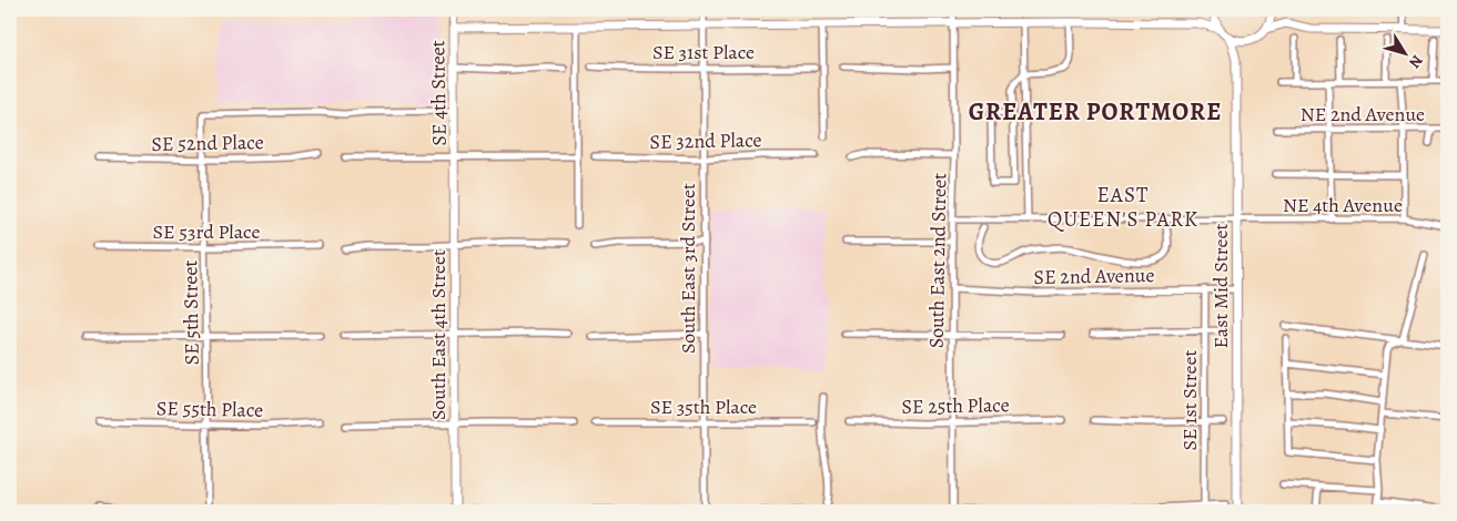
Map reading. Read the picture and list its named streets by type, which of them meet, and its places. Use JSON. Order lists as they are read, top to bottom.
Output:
{
  "streets": {
    "street": [
      "SE 31st Place",
      "SE 4th Street",
      "NE 2nd Avenue",
      "SE 32nd Place",
      "SE 52nd Place",
      "NE 4th Avenue",
      "SE 53rd Place",
      "South East 2nd Street",
      "South East 3rd Street",
      "SE 2nd Avenue",
      "East Mid Street",
      "SE 5th Street",
      "South East 4th Street",
      "SE 1st Street",
      "SE 25th Place",
      "SE 35th Place",
      "SE 55th Place"
    ]
  },
  "crossings": [
    ["SE 31st Place", "South East 3rd Street"],
    ["SE 4th Street", "SE 5th Street"],
    ["SE 4th Street", "South East 4th Street"],
    ["SE 32nd Place", "South East 3rd Street"],
    ["SE 52nd Place", "SE 5th Street"],
    ["NE 4th Avenue", "South East 2nd Street"],
    ["NE 4th Avenue", "East Mid Street"],
    ["SE 53rd Place", "SE 5th Street"],
    ["South East 2nd Street", "SE 2nd Avenue"],
    ["South East 2nd Street", "SE 25th Place"],
    ["South East 3rd Street", "SE 35th Place"],
    ["SE 2nd Avenue", "East Mid Street"],
    ["SE 2nd Avenue", "SE 1st Street"],
    ["SE 5th Street", "SE 55th Place"]
  ],
  "districts": ["GREATER PORTMORE", "EAST QUEEN'S PARK"],
  "north": "bottom right"
}
